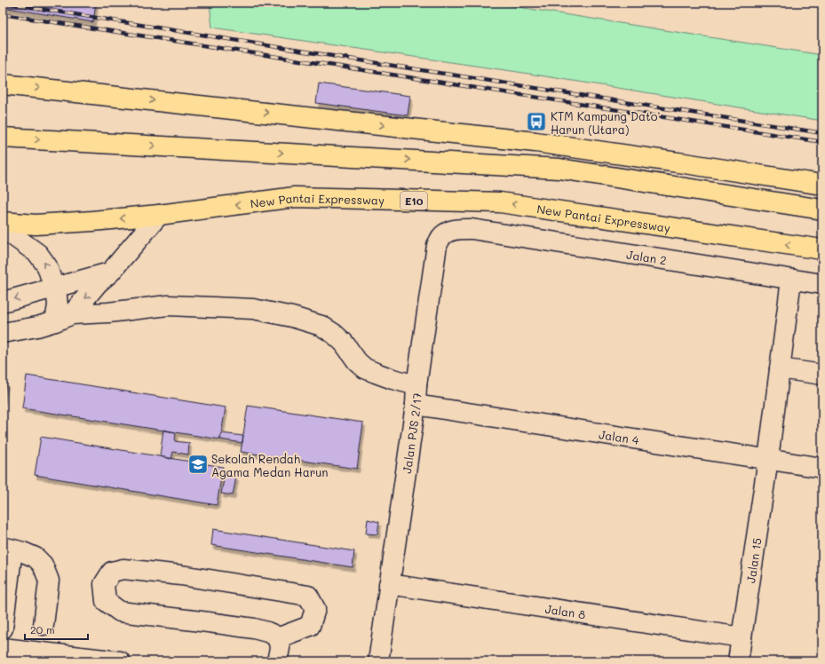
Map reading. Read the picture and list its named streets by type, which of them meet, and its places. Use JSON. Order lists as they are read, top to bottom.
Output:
{
  "streets": {
    "highway": ["E10", "New Pantai Expressway"],
    "street": [
      "Jalan 2",
      "Jalan PJS 2/17",
      "Jalan 4",
      "Jalan 15",
      "Jalan 8"
    ]
  },
  "crossings": [
    ["Jalan 2", "Jalan PJS 2/17"],
    ["Jalan 2", "Jalan 15"],
    ["Jalan PJS 2/17", "Jalan 4"],
    ["Jalan PJS 2/17", "Jalan 8"],
    ["Jalan 4", "Jalan 15"],
    ["Jalan 15", "Jalan 8"]
  ],
  "places": {
    "bus stop": ["KTM Kampung Dato' Harun (Utara)"],
    "school or university": ["Sekolah Rendah Agama Medan Harun"]
  },
  "scale_bar": "20 m"
}
